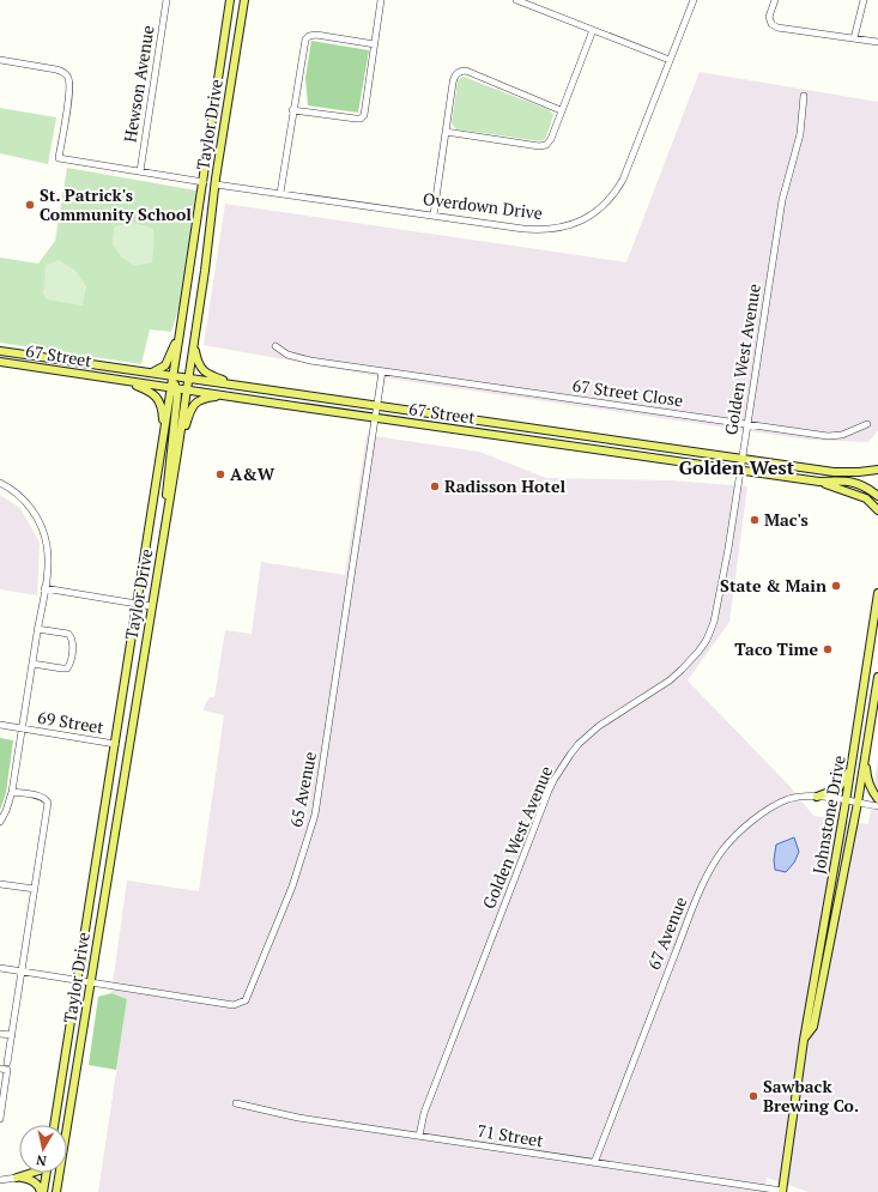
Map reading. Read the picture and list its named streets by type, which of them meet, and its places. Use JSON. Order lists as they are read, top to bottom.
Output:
{
  "streets": {
    "main road": ["Taylor Drive", "67 Street", "Johnstone Drive"],
    "street": [
      "Hewson Avenue",
      "Overdown Drive",
      "Golden West Avenue",
      "67 Street Close",
      "69 Street",
      "65 Avenue",
      "67 Avenue",
      "71 Street"
    ]
  },
  "crossings": [
    ["Taylor Drive", "Overdown Drive"],
    ["Taylor Drive", "67 Street"],
    ["Taylor Drive", "69 Street"],
    ["Taylor Drive", "65 Avenue"],
    ["67 Street", "Golden West Avenue"],
    ["67 Street", "65 Avenue"],
    ["Golden West Avenue", "67 Street Close"],
    ["Golden West Avenue", "71 Street"],
    ["Johnstone Drive", "67 Avenue"],
    ["Johnstone Drive", "71 Street"],
    ["67 Avenue", "71 Street"]
  ],
  "districts": ["Golden West"],
  "places": [
    "St. Patrick's Community School",
    "A&W",
    "Radisson Hotel",
    "Mac's",
    "State & Main",
    "Taco Time",
    "Sawback Brewing Co."
  ],
  "north": "bottom"
}
